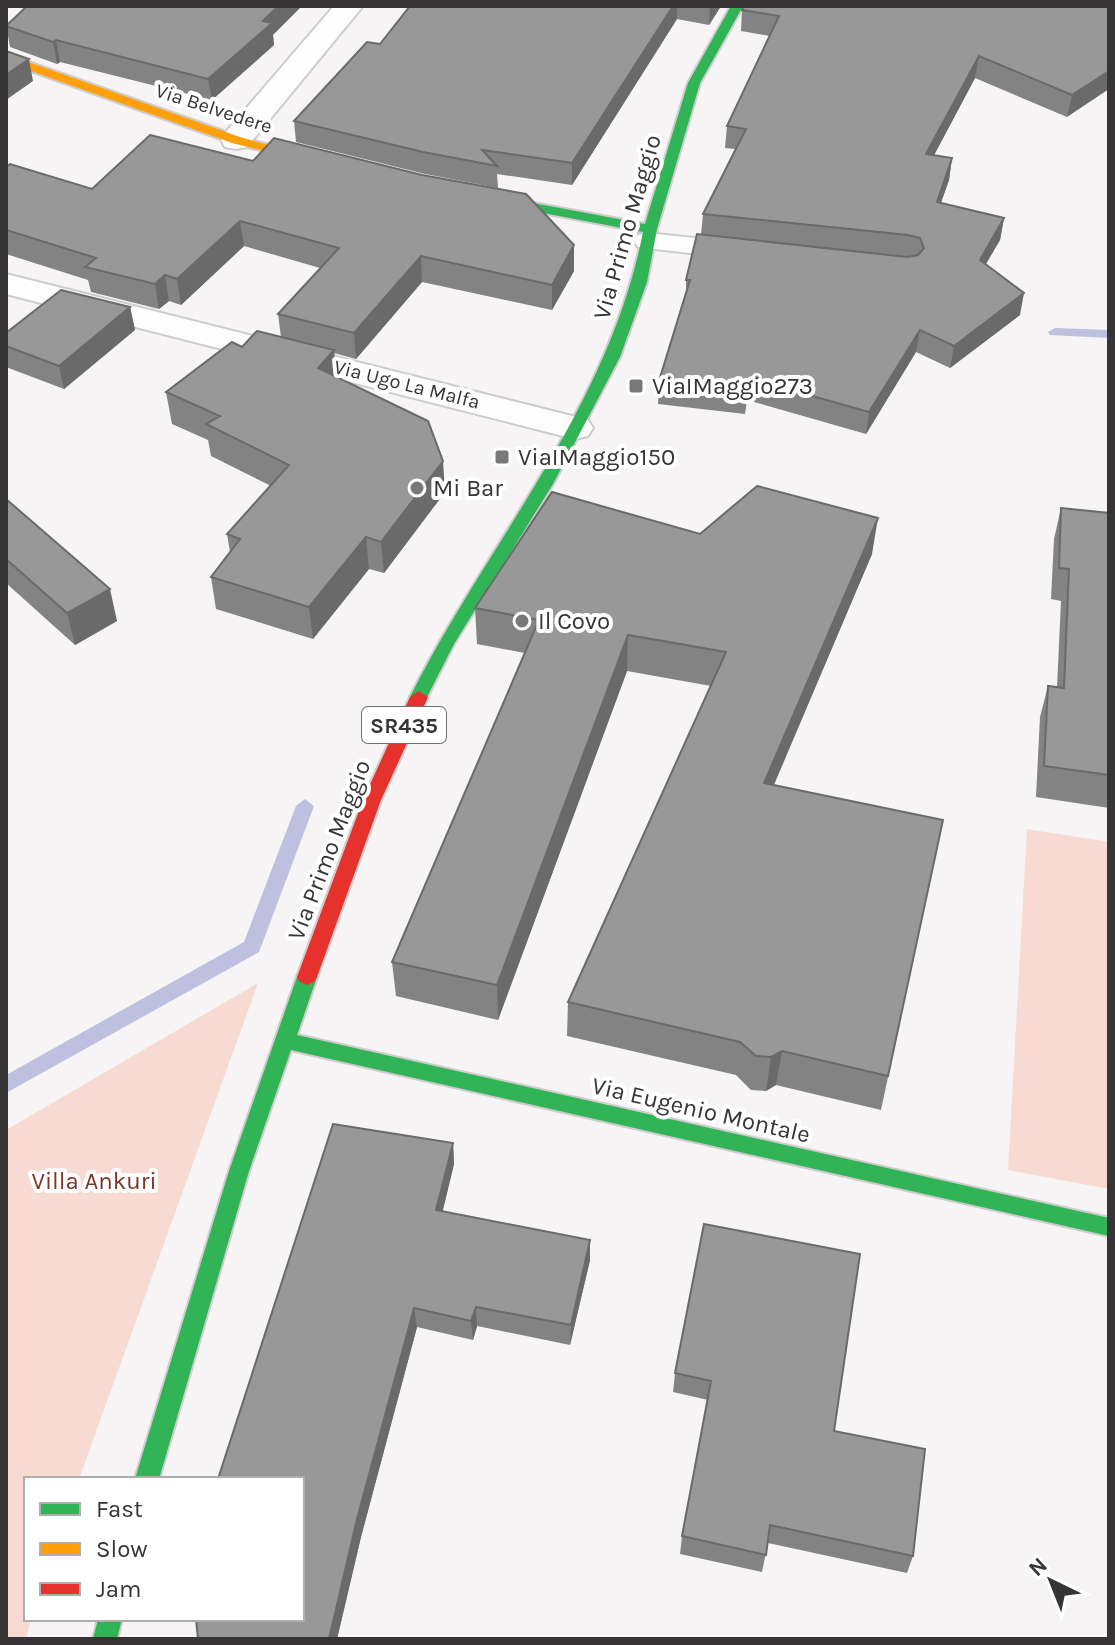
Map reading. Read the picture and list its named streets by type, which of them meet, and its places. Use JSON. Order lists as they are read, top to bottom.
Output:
{
  "streets": {
    "main road": [
      "Via Belvedere",
      "Via Primo Maggio",
      "SR435",
      "Via Eugenio Montale"
    ],
    "street": ["Via Ugo La Malfa"]
  },
  "crossings": [
    ["Via Primo Maggio", "Via Ugo La Malfa"],
    ["Via Primo Maggio", "Via Eugenio Montale"]
  ],
  "parks": ["Villa Ankuri"],
  "places": {
    "transit": ["ViaIMaggio273", "ViaIMaggio150"],
    "other": ["Mi Bar", "Il Covo"]
  },
  "legend": ["Fast", "Slow", "Jam"],
  "north": "top left"
}
